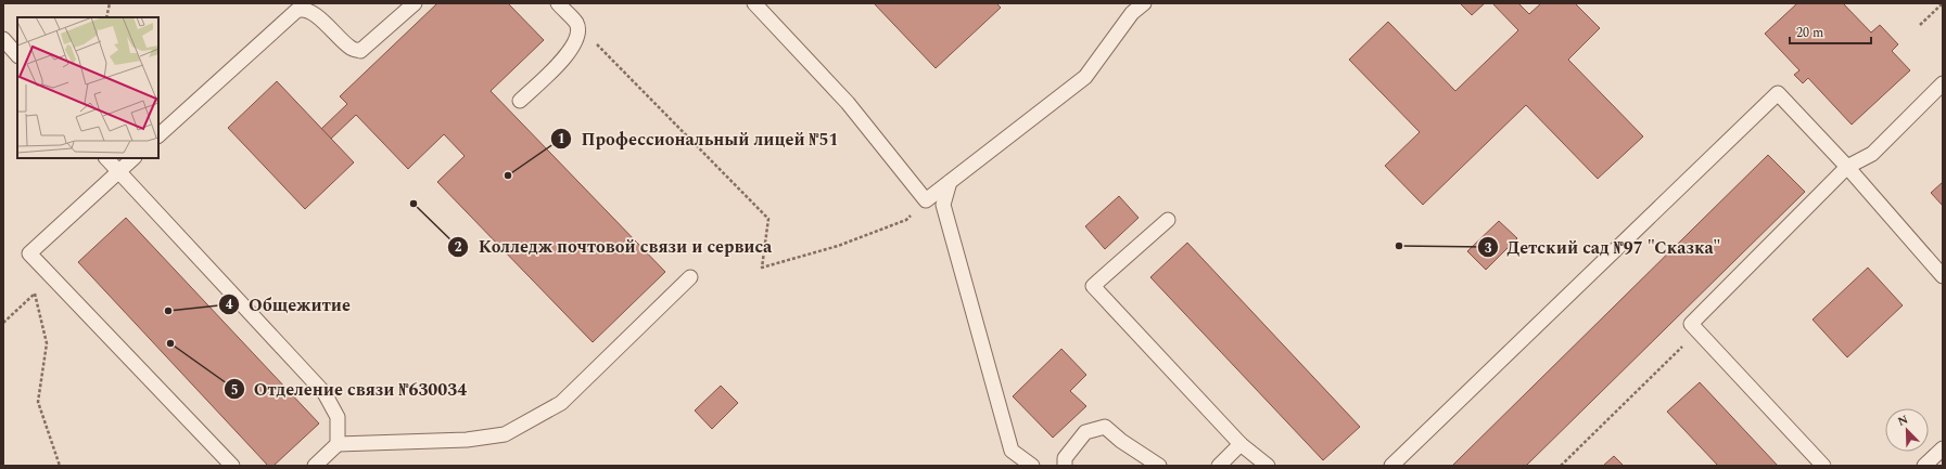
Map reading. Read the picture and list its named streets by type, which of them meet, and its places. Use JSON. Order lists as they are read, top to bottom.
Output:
{
  "places": [
    "Профессиональный лицей №51",
    "Колледж почтовой связи и сервиса",
    "Детский сад №97 \"Сказка\"",
    "Общежитие",
    "Отделение связи №630034"
  ],
  "scale_bar": "20 m",
  "north": "top left"
}
